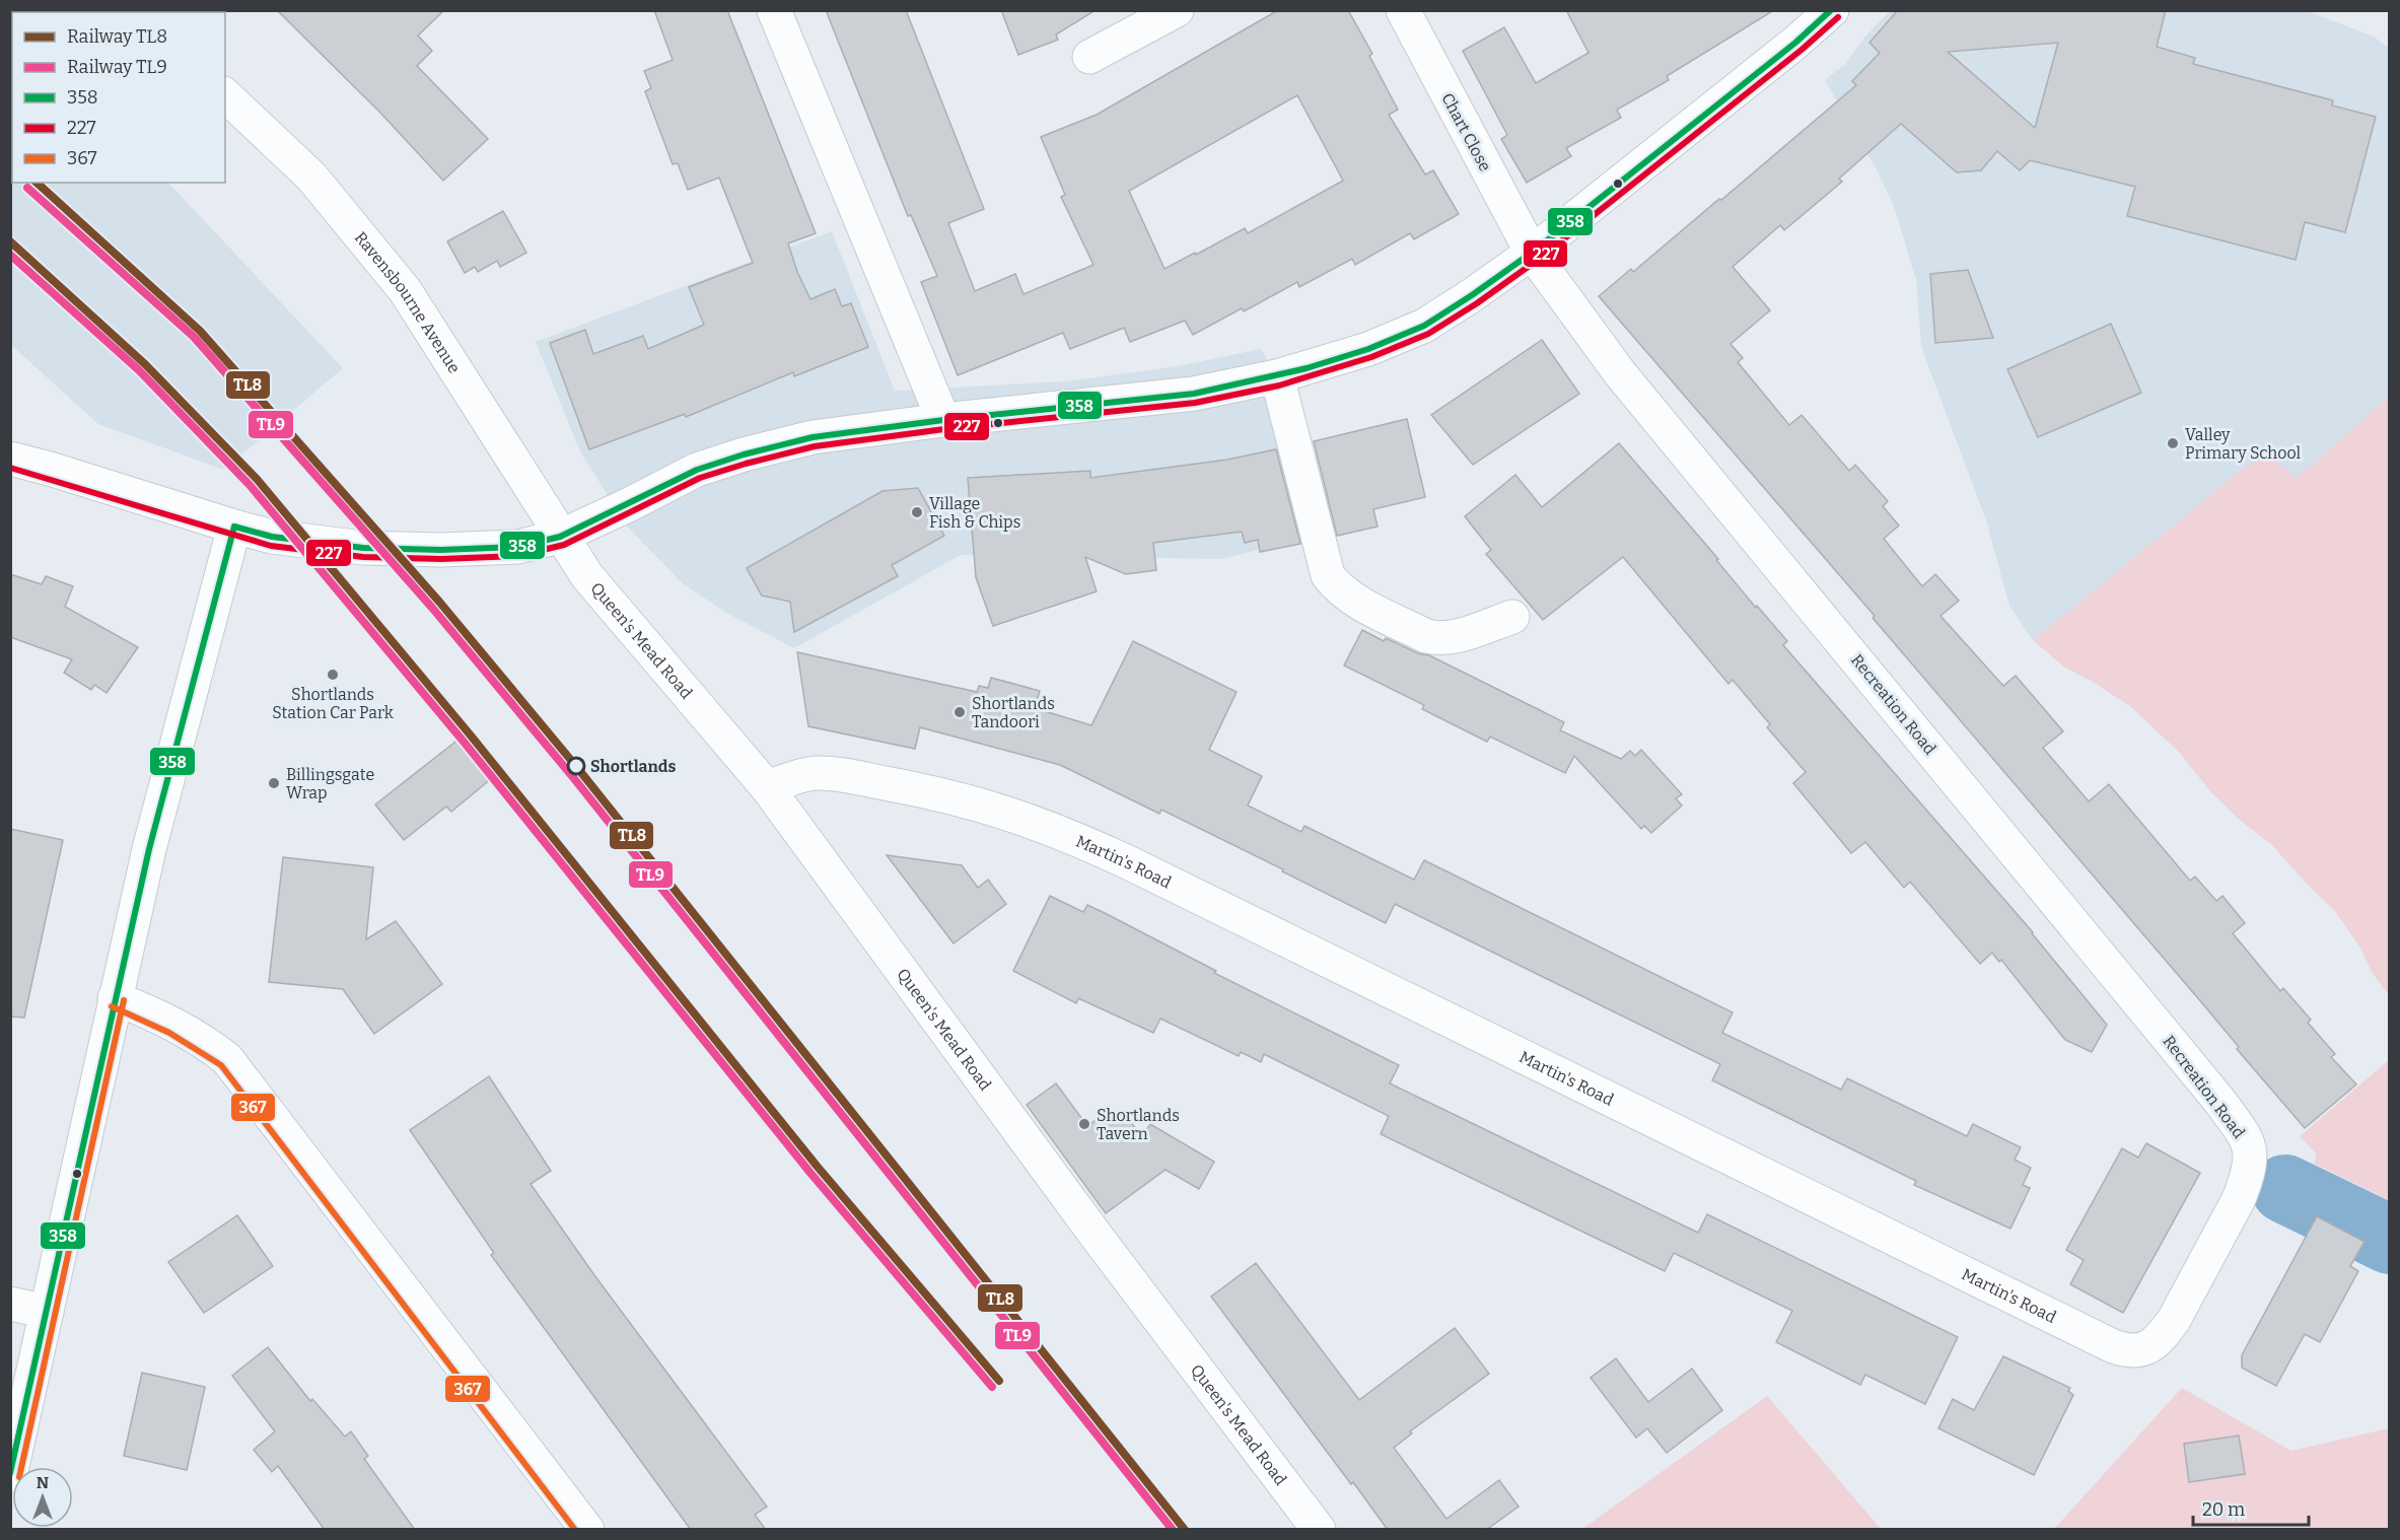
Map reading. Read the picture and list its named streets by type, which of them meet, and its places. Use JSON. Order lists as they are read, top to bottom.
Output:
{
  "streets": {
    "street": [
      "Chart Close",
      "Ravensbourne Avenue",
      "Queen's Mead Road",
      "Recreation Road",
      "Martin's Road"
    ]
  },
  "crossings": [
    ["Chart Close", "Recreation Road"],
    ["Ravensbourne Avenue", "Queen's Mead Road"],
    ["Queen's Mead Road", "Martin's Road"],
    ["Recreation Road", "Martin's Road"]
  ],
  "places": [
    "Valley Primary School",
    "Village Fish & Chips",
    "Shortlands Station Car Park",
    "Shortlands Tandoori",
    "Shortlands",
    "Billingsgate Wrap",
    "Shortlands Tavern"
  ],
  "lines": [
    "transit line 358",
    "transit line 227",
    "rail line TL8",
    "rail line TL9",
    "transit line 367"
  ],
  "legend": [
    "Railway TL8",
    "Railway TL9",
    "358",
    "227",
    "367"
  ],
  "scale_bar": "20 m",
  "north": "top"
}
